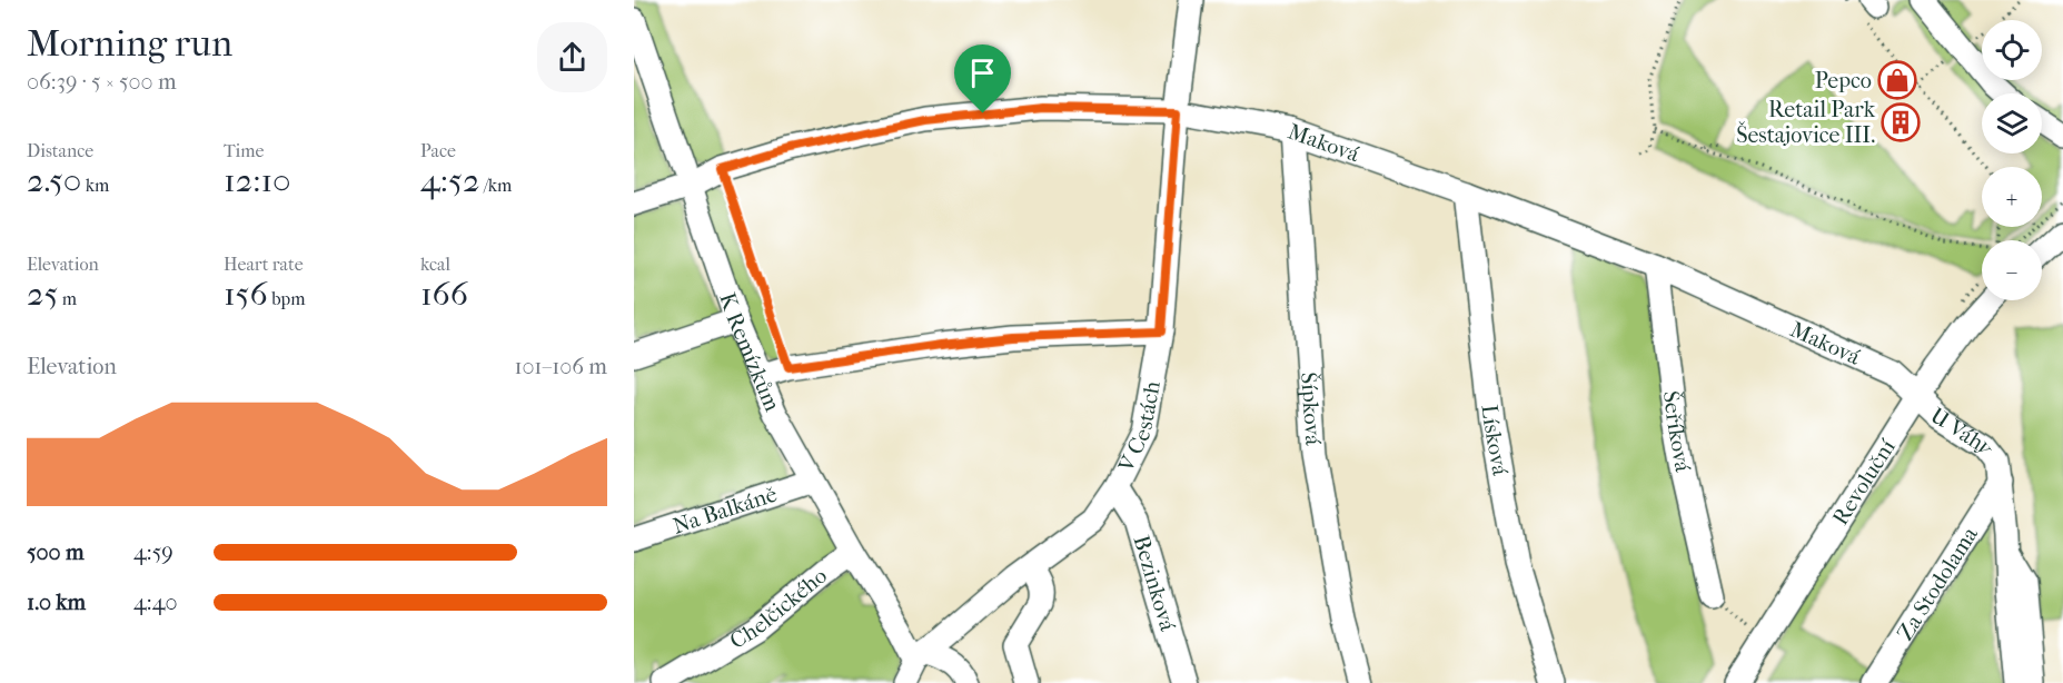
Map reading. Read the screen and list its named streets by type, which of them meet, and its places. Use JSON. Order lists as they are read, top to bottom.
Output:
{
  "streets": {
    "street": [
      "Maková",
      "K Remízkům",
      "Šípková",
      "V Cestách",
      "Šeříková",
      "U Váhy",
      "Lísková",
      "Revoluční",
      "Na Balkáně",
      "Bezinková",
      "Za Stodolama",
      "Chelčického"
    ]
  },
  "crossings": [
    ["Maková", "K Remízkům"],
    ["Maková", "Šípková"],
    ["Maková", "V Cestách"],
    ["Maková", "Šeříková"],
    ["Maková", "U Váhy"],
    ["Maková", "Lísková"],
    ["Maková", "Revoluční"],
    ["K Remízkům", "V Cestách"],
    ["K Remízkům", "Na Balkáně"],
    ["K Remízkům", "Chelčického"],
    ["V Cestách", "Bezinková"],
    ["U Váhy", "Revoluční"],
    ["U Váhy", "Za Stodolama"]
  ],
  "places": {
    "shop": ["Pepco"],
    "building": ["Retail Park Šestajovice III."]
  },
  "page": {
    "heading": ["Morning run", "06:39 · 5 × 500 m"],
    "map_buttons": ["+", "−"],
    "stats": [
      ["Distance", "2.50 km"],
      ["Time", "12:10"],
      ["Pace", "4:52 /km"],
      ["Elevation", "25 m"],
      ["Heart rate", "156 bpm"],
      ["kcal", "166"]
    ],
    "chart": ["Elevation", "101–106 m"],
    "list": [
      {
        "name": "500 m",
        "note": "4:59"
      },
      {
        "name": "1.0 km",
        "note": "4:40"
      }
    ]
  }
}
